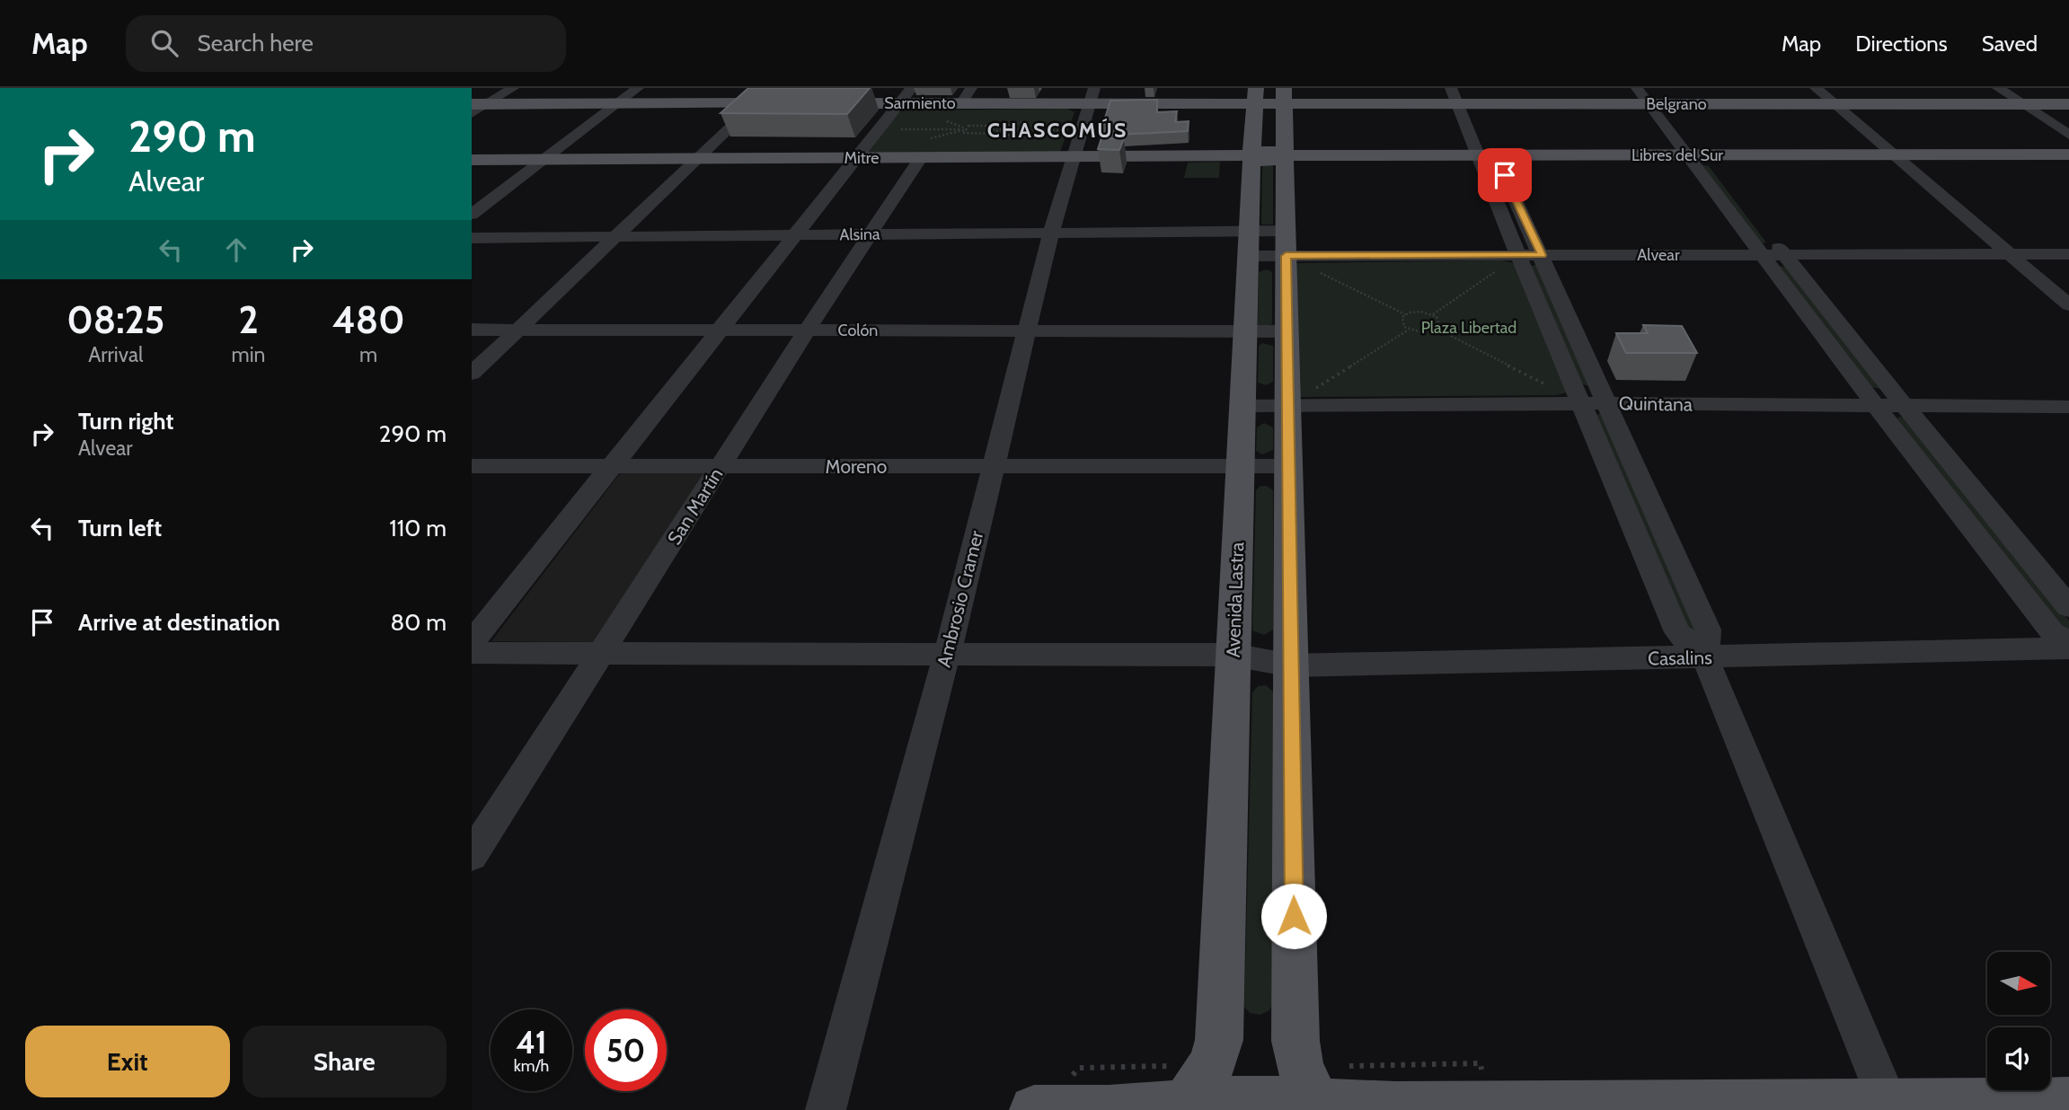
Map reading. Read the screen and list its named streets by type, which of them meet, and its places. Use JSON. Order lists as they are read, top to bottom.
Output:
{
  "streets": {
    "main road": [
      "Sarmiento",
      "Belgrano",
      "Libres del Sur",
      "Mitre",
      "Avenida Lastra"
    ],
    "street": [
      "Alsina",
      "Alvear",
      "Colón",
      "Quintana",
      "Moreno",
      "San Martín",
      "Ambrosio Cramer",
      "Casalins"
    ]
  },
  "crossings": [
    ["Sarmiento", "Belgrano"],
    ["Sarmiento", "Ambrosio Cramer"],
    ["Sarmiento", "Avenida Lastra"],
    ["Belgrano", "Avenida Lastra"],
    ["Libres del Sur", "Mitre"],
    ["Libres del Sur", "Avenida Lastra"],
    ["Mitre", "San Martín"],
    ["Mitre", "Ambrosio Cramer"],
    ["Mitre", "Avenida Lastra"],
    ["Alsina", "Alvear"],
    ["Alsina", "San Martín"],
    ["Alsina", "Ambrosio Cramer"],
    ["Alsina", "Avenida Lastra"],
    ["Alvear", "Avenida Lastra"],
    ["Colón", "San Martín"],
    ["Colón", "Ambrosio Cramer"],
    ["Colón", "Avenida Lastra"],
    ["Quintana", "Avenida Lastra"],
    ["Moreno", "San Martín"],
    ["Moreno", "Ambrosio Cramer"],
    ["Moreno", "Avenida Lastra"],
    ["San Martín", "Casalins"],
    ["Ambrosio Cramer", "Casalins"],
    ["Avenida Lastra", "Casalins"]
  ],
  "districts": ["CHASCOMÚS"],
  "parks": ["Plaza Libertad"],
  "north": "right",
  "page": {
    "header": "Map",
    "search": "Search here",
    "nav": ["Map", "Directions", "Saved"],
    "turn": ["290 m", "Alvear"],
    "eta": [
      "08:25",
      "Arrival",
      "2",
      "min",
      "480",
      "m"
    ],
    "list": [
      {
        "name": "Turn right",
        "note": "Alvear",
        "value": "290 m"
      },
      {
        "name": "Turn left",
        "value": "110 m"
      },
      {
        "name": "Arrive at destination",
        "value": "80 m"
      }
    ],
    "speed": "41 km/h",
    "limit": "50",
    "buttons": ["Exit", "Share"]
  }
}
